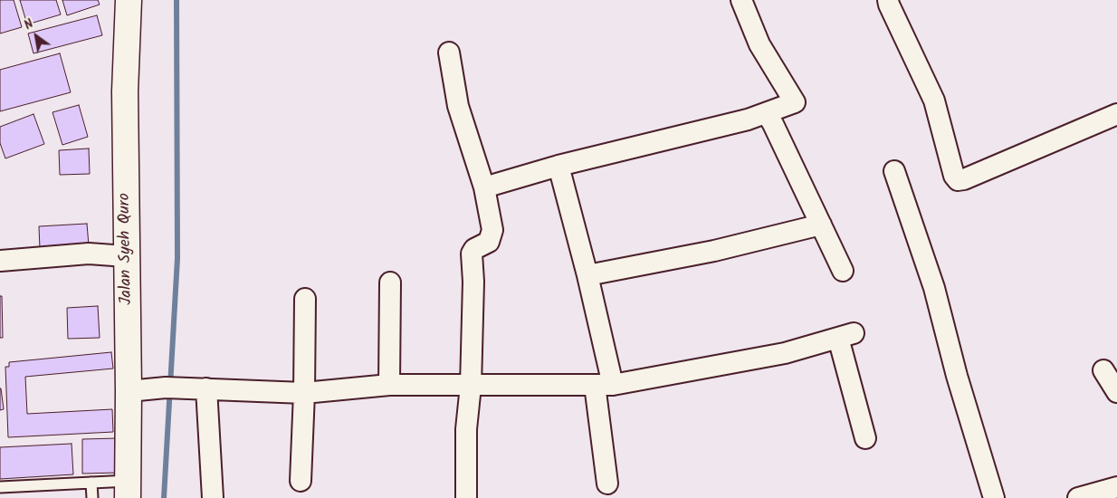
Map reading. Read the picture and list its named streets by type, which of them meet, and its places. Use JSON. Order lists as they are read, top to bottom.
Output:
{
  "streets": {
    "main road": ["Jalan Syeh Quro"]
  },
  "north": "top left"
}
